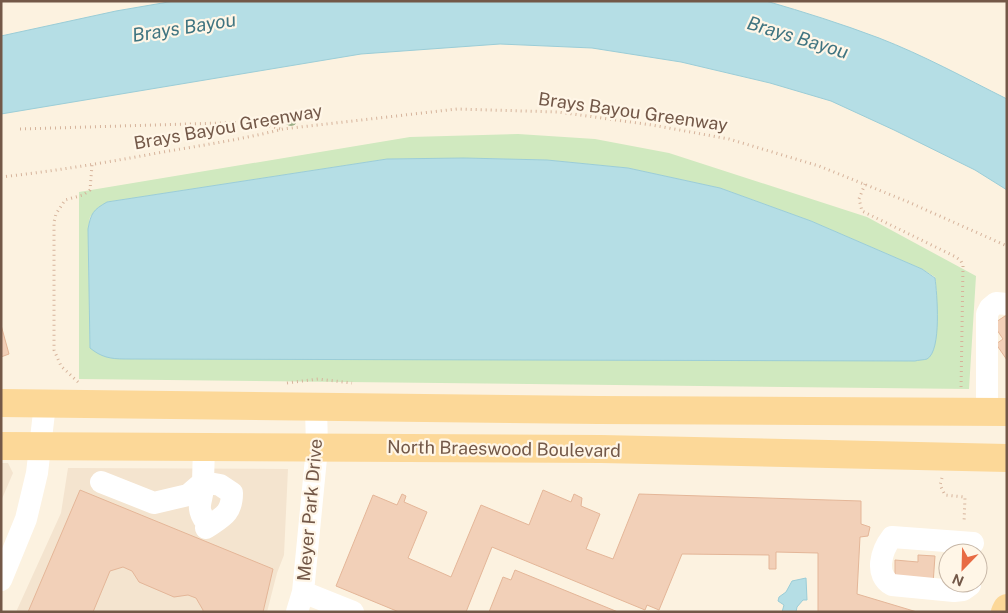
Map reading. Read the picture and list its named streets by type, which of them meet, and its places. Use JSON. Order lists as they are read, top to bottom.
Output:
{
  "streets": {
    "main road": ["North Braeswood Boulevard"],
    "street": ["Meyer Park Drive"],
    "path": ["Brays Bayou Greenway"]
  },
  "crossings": [
    ["North Braeswood Boulevard", "Meyer Park Drive"]
  ],
  "water": ["Brays Bayou"],
  "north": "bottom left"
}
